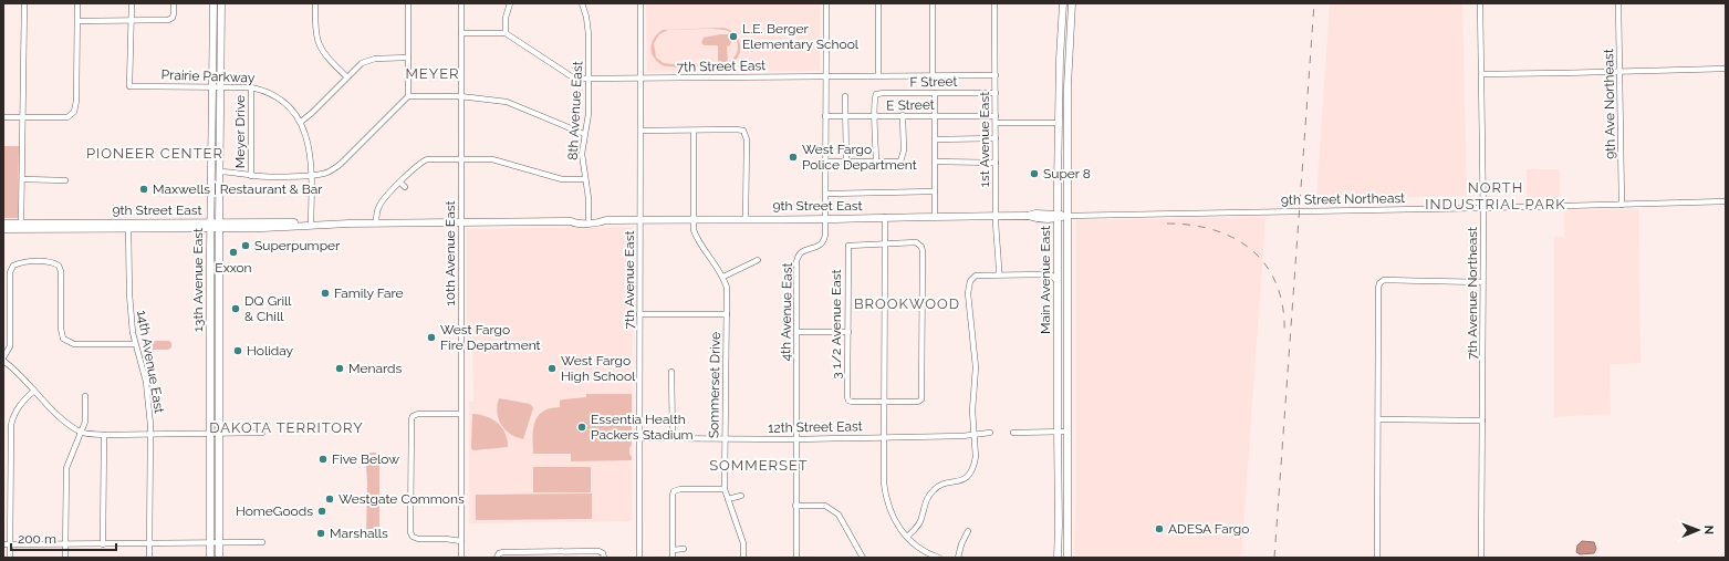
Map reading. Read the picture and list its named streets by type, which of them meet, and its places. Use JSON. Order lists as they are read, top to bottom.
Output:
{
  "streets": {
    "main road": ["9th Street East", "13th Avenue East", "Main Avenue East"],
    "street": [
      "7th Street East",
      "Prairie Parkway",
      "F Street",
      "9th Ave Northeast",
      "E Street",
      "8th Avenue East",
      "Meyer Drive",
      "1st Avenue East",
      "9th Street Northeast",
      "10th Avenue East",
      "7th Avenue East",
      "7th Avenue Northeast",
      "4th Avenue East",
      "3 1/2 Avenue East",
      "14th Avenue East",
      "Sommerset Drive",
      "12th Street East"
    ]
  },
  "crossings": [
    ["7th Street East", "8th Avenue East"],
    ["7th Street East", "1st Avenue East"],
    ["7th Street East", "7th Avenue East"],
    ["7th Street East", "4th Avenue East"],
    ["Prairie Parkway", "Meyer Drive"],
    ["Prairie Parkway", "9th Street East"],
    ["Prairie Parkway", "13th Avenue East"],
    ["F Street", "E Street"],
    ["F Street", "1st Avenue East"],
    ["9th Ave Northeast", "9th Street Northeast"],
    ["E Street", "1st Avenue East"],
    ["E Street", "4th Avenue East"],
    ["8th Avenue East", "9th Street East"],
    ["1st Avenue East", "9th Street East"],
    ["9th Street Northeast", "9th Street East"],
    ["9th Street Northeast", "Main Avenue East"],
    ["9th Street Northeast", "7th Avenue Northeast"],
    ["9th Street East", "10th Avenue East"],
    ["9th Street East", "13th Avenue East"],
    ["9th Street East", "7th Avenue East"],
    ["9th Street East", "Main Avenue East"],
    ["9th Street East", "4th Avenue East"],
    ["9th Street East", "14th Avenue East"],
    ["9th Street East", "Sommerset Drive"],
    ["7th Avenue East", "12th Street East"],
    ["4th Avenue East", "12th Street East"],
    ["Sommerset Drive", "12th Street East"]
  ],
  "districts": [
    "MEYER",
    "PIONEER CENTER",
    "NORTH INDUSTRIAL PARK",
    "BROOKWOOD",
    "DAKOTA TERRITORY",
    "SOMMERSET"
  ],
  "places": [
    "L.E. Berger Elementary School",
    "West Fargo Police Department",
    "Super 8",
    "Maxwells | Restaurant & Bar",
    "Superpumper",
    "Exxon",
    "Family Fare",
    "DQ Grill & Chill",
    "West Fargo Fire Department",
    "Holiday",
    "Menards",
    "West Fargo High School",
    "Essentia Health Packers Stadium",
    "Five Below",
    "Westgate Commons",
    "HomeGoods",
    "ADESA Fargo",
    "Marshalls"
  ],
  "scale_bar": "200 m",
  "north": "right"
}
